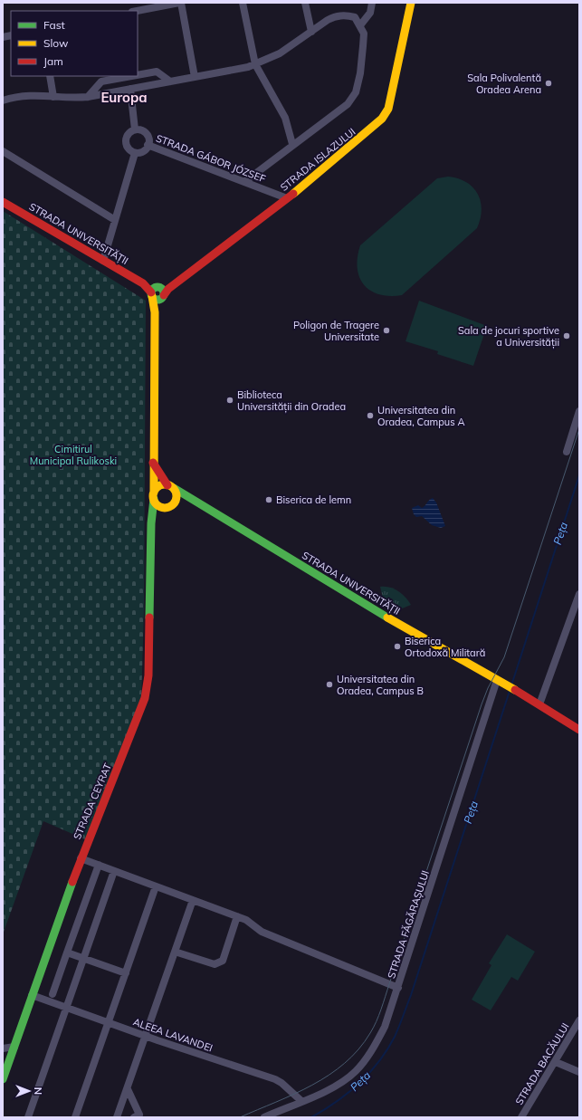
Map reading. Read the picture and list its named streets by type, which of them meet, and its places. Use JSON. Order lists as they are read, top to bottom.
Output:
{
  "streets": {
    "main road": ["STRADA ISLAZULUI", "STRADA UNIVERSITĂȚII", "STRADA CEYRAT"],
    "street": [
      "STRADA GÁBOR JÓZSEF",
      "STRADA FĂGĂRAȘULUI",
      "ALEEA LAVANDEI",
      "STRADA BACĂULUI"
    ]
  },
  "crossings": [
    ["STRADA GÁBOR JÓZSEF", "STRADA ISLAZULUI"],
    ["STRADA ISLAZULUI", "STRADA UNIVERSITĂȚII"],
    ["STRADA UNIVERSITĂȚII", "STRADA CEYRAT"],
    ["STRADA UNIVERSITĂȚII", "STRADA FĂGĂRAȘULUI"],
    ["STRADA CEYRAT", "ALEEA LAVANDEI"],
    ["STRADA FĂGĂRAȘULUI", "ALEEA LAVANDEI"]
  ],
  "districts": ["Europa"],
  "water": ["Peța"],
  "parks": ["Cimitirul Municipal Rulikoski"],
  "places": [
    "Sala Polivalentă Oradea Arena",
    "Poligon de Tragere Universitate",
    "Sala de jocuri sportive a Universității",
    "Biblioteca Universității din Oradea",
    "Universitatea din Oradea, Campus A",
    "Biserica de lemn",
    "Biserica Ortodoxă Militară",
    "Universitatea din Oradea, Campus B"
  ],
  "legend": ["Fast", "Slow", "Jam"],
  "north": "right"
}
